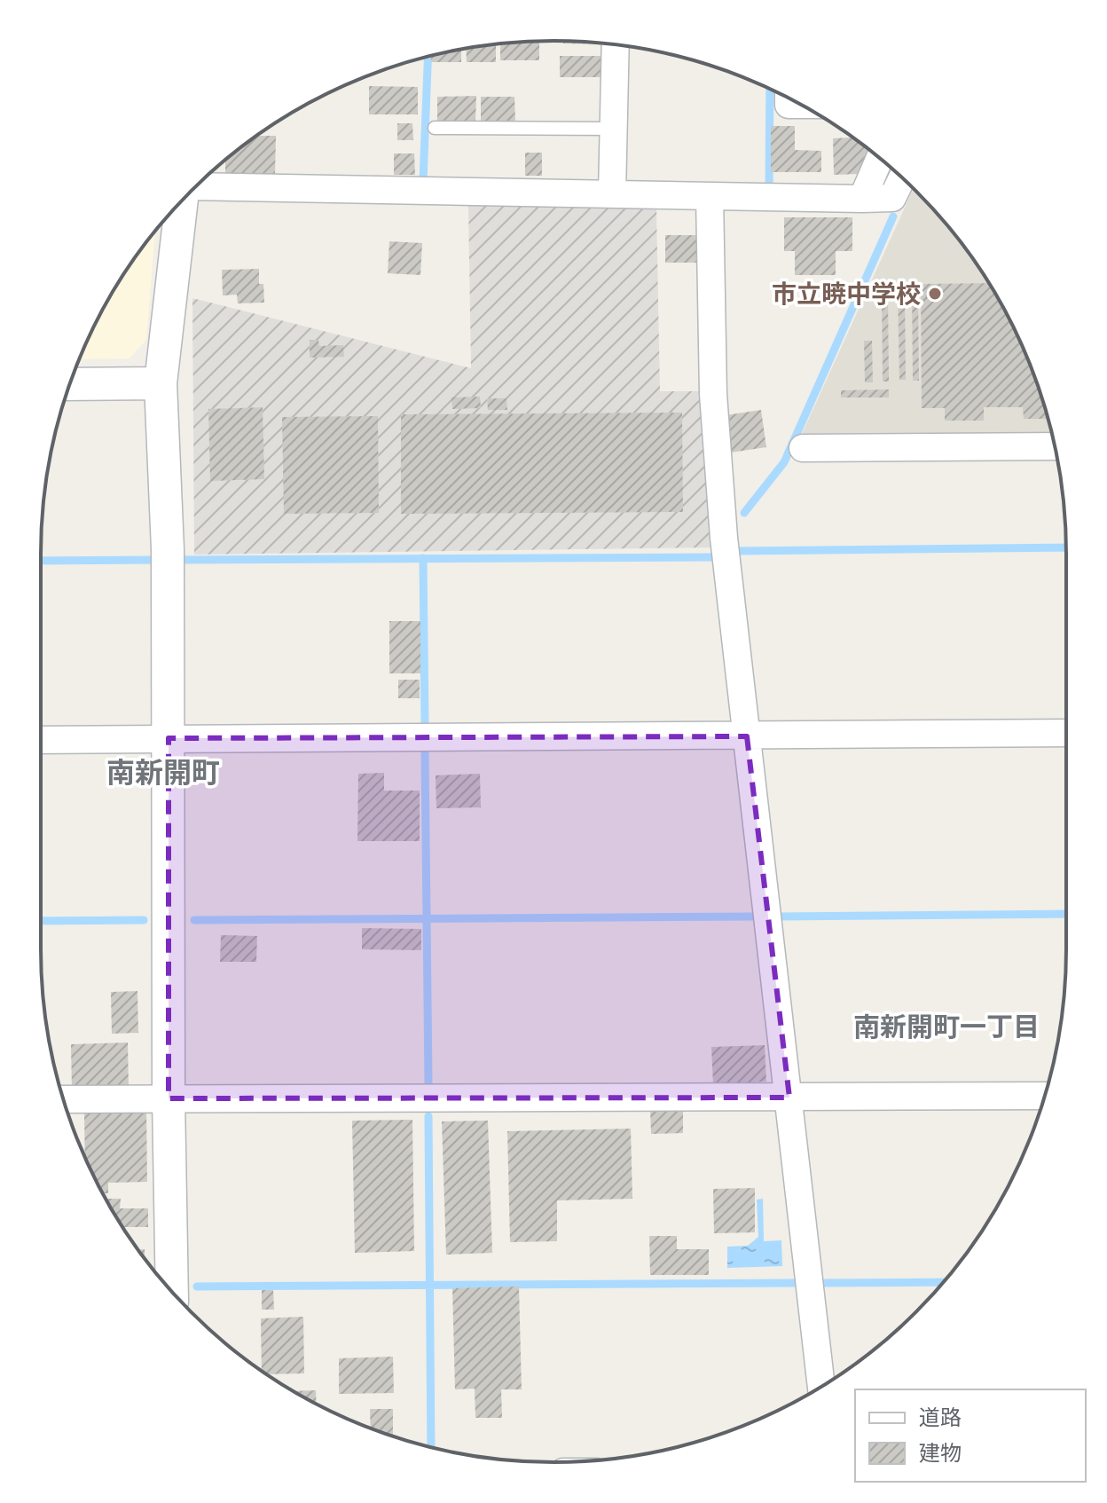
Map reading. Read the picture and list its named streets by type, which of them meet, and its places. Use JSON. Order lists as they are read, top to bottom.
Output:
{
  "districts": ["南新開町", "南新開町一丁目"],
  "places": ["市立暁中学校"],
  "legend": ["道路", "建物"]
}
